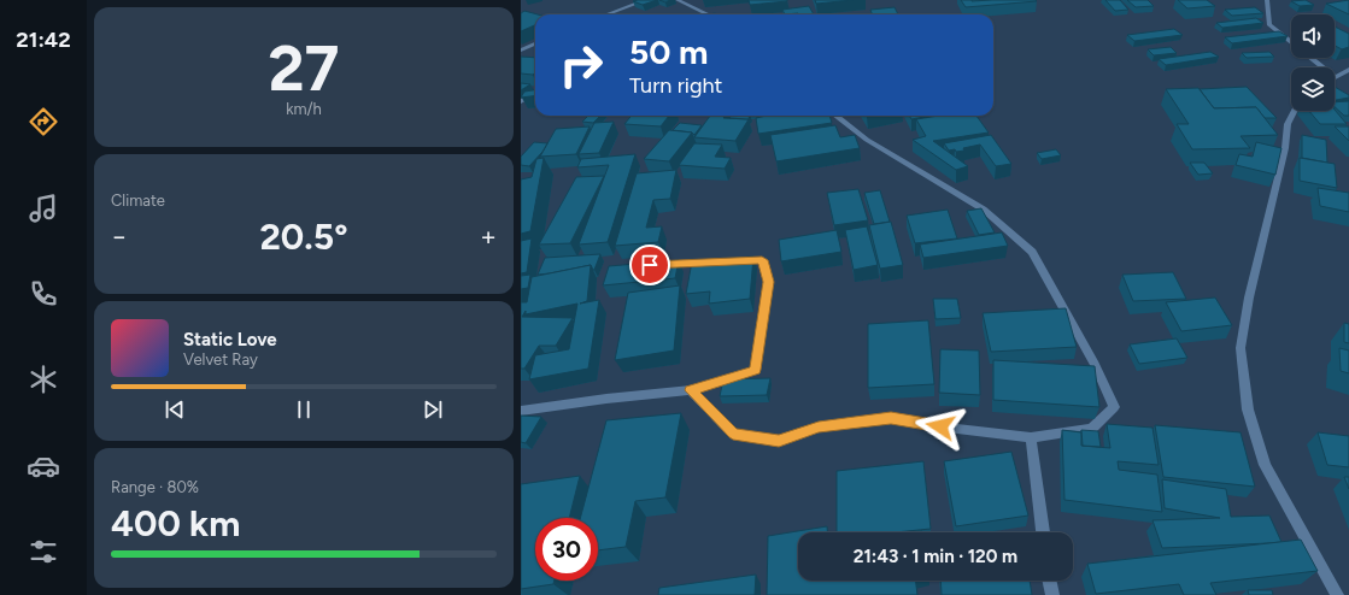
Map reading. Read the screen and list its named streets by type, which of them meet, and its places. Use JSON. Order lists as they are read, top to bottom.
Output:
{
  "page": {
    "tabs": "21:42",
    "tile": [
      ["27", "km/h"],
      "Climate",
      ["Range · 80%", "400 km"]
    ],
    "turn": ["50 m", "Turn right"],
    "heat": ["−", "20.5°", "+"],
    "song": ["Static Love", "Velvet Ray"],
    "limit": "30",
    "trip": "21:43 · 1 min · 120 m"
  }
}
